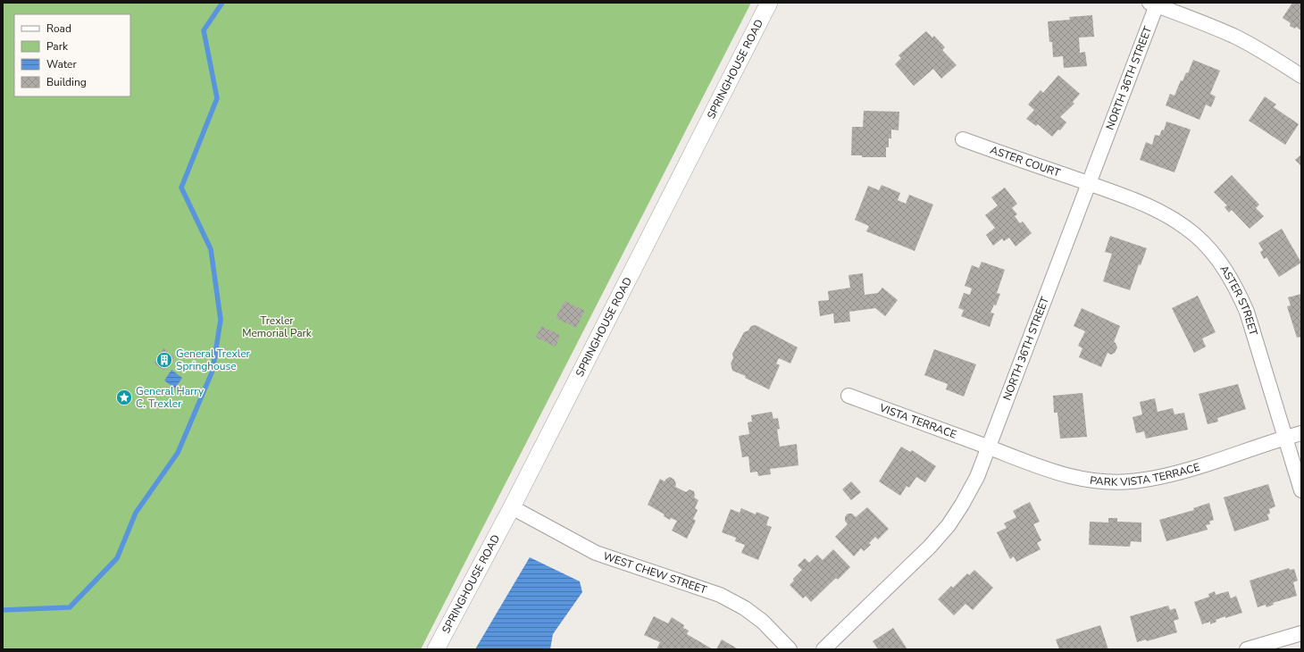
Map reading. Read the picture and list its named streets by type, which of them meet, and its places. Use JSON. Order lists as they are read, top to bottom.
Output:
{
  "streets": {
    "street": [
      "SPRINGHOUSE ROAD",
      "NORTH 36TH STREET",
      "ASTER COURT",
      "ASTER STREET",
      "VISTA TERRACE",
      "PARK VISTA TERRACE",
      "WEST CHEW STREET"
    ]
  },
  "crossings": [
    ["SPRINGHOUSE ROAD", "WEST CHEW STREET"],
    ["NORTH 36TH STREET", "ASTER COURT"],
    ["NORTH 36TH STREET", "ASTER STREET"],
    ["NORTH 36TH STREET", "VISTA TERRACE"],
    ["NORTH 36TH STREET", "PARK VISTA TERRACE"],
    ["ASTER COURT", "ASTER STREET"],
    ["ASTER STREET", "PARK VISTA TERRACE"],
    ["VISTA TERRACE", "PARK VISTA TERRACE"]
  ],
  "parks": ["Trexler Memorial Park"],
  "places": {
    "building": ["General Trexler Springhouse"],
    "place": ["General Harry C. Trexler"]
  },
  "legend": [
    "Road",
    "Park",
    "Water",
    "Building"
  ]
}
